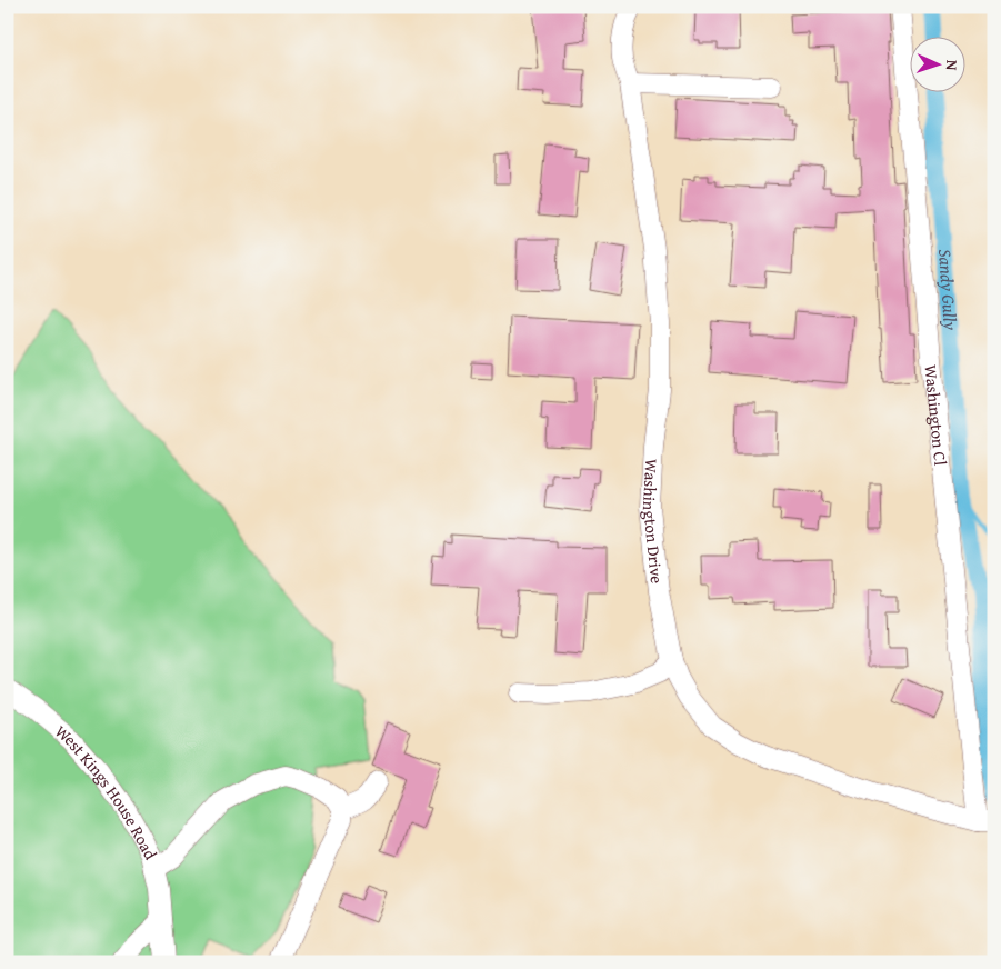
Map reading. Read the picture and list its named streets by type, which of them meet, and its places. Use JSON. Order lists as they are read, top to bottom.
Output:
{
  "streets": {
    "street": ["Washington Cl", "Washington Drive", "West Kings House Road"]
  },
  "crossings": [
    ["Washington Cl", "Washington Drive"]
  ],
  "water": ["Sandy Gully"],
  "north": "right"
}
